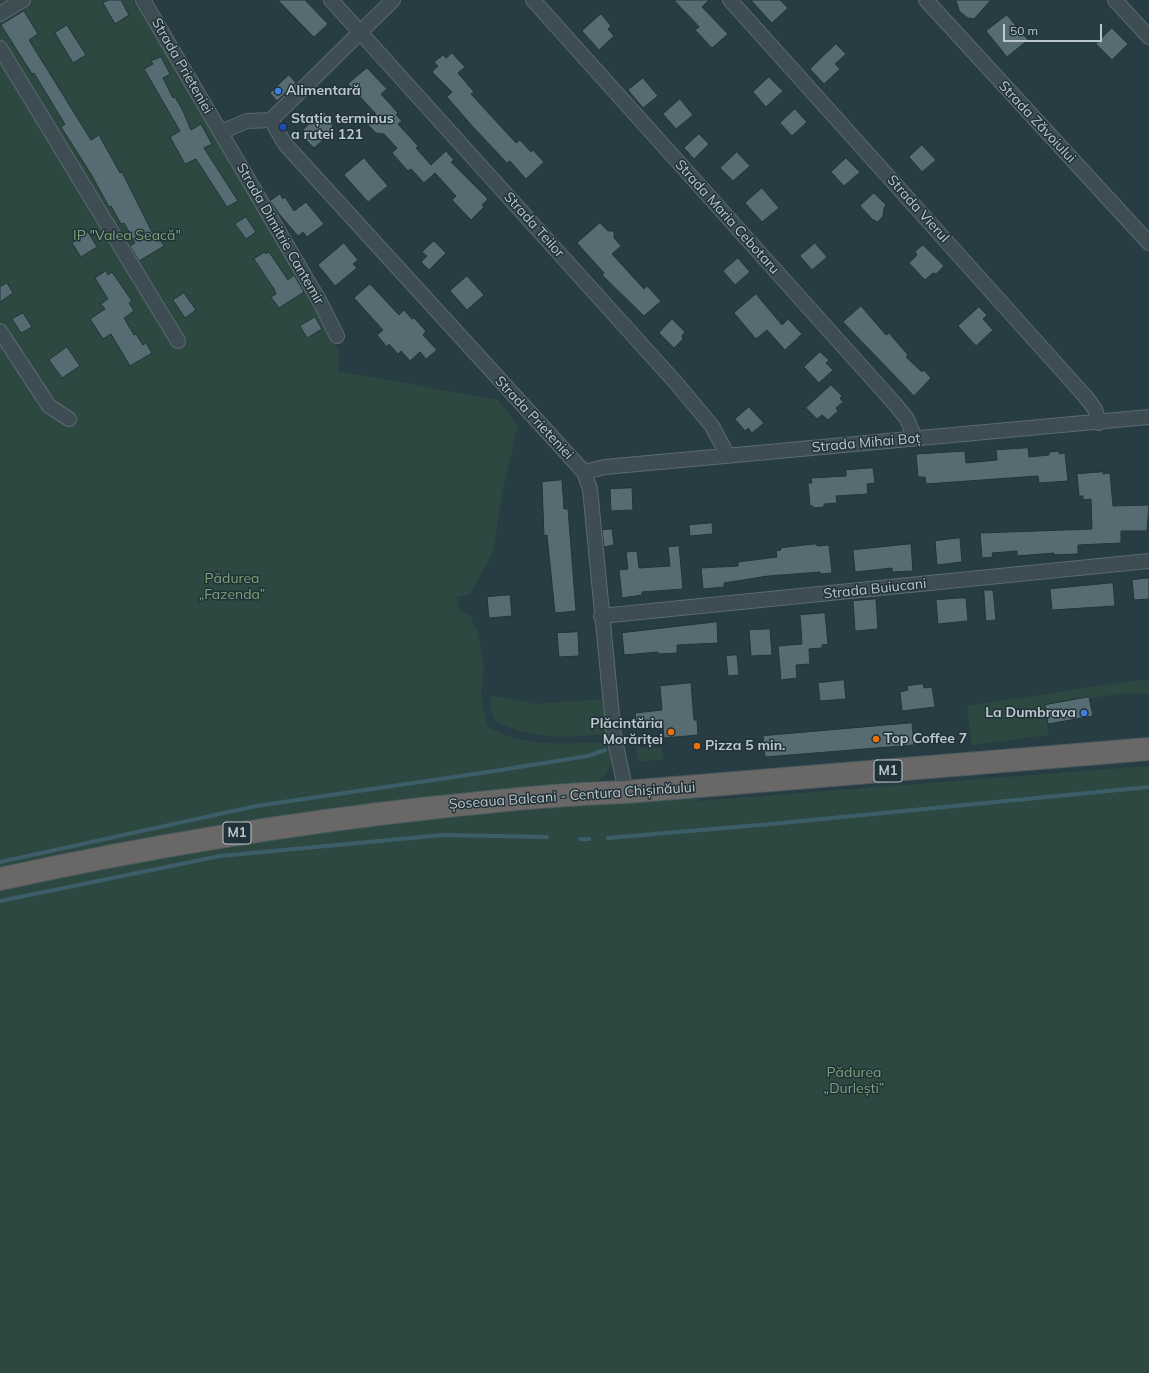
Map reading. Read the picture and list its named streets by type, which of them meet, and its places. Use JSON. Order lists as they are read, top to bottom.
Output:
{
  "streets": {
    "highway": ["M1", "Șoseaua Balcani - Centura Chișinăului"],
    "street": [
      "Strada Prieteniei",
      "Strada Zăvoiului",
      "Strada Vierul",
      "Strada Maria Cebotaru",
      "Strada Teilor",
      "Strada Dimitrie Cantemir",
      "Strada Mihai Boț",
      "Strada Buiucani"
    ]
  },
  "crossings": [
    ["Strada Prieteniei", "Strada Dimitrie Cantemir"],
    ["Strada Prieteniei", "Strada Mihai Boț"],
    ["Strada Prieteniei", "Strada Buiucani"],
    ["Strada Prieteniei", "Șoseaua Balcani - Centura Chișinăului"],
    ["Strada Vierul", "Strada Mihai Boț"],
    ["Strada Maria Cebotaru", "Strada Mihai Boț"],
    ["Strada Teilor", "Strada Mihai Boț"]
  ],
  "parks": ["IP \"Valea Seacă\"", "Pădurea „Fazenda”", "Pădurea „Durlești”"],
  "places": [
    "Alimentară",
    "Stația terminus a rutei 121",
    "La Dumbrava",
    "Plăcintăria Morăriței",
    "Top Coffee 7",
    "Pizza 5 min."
  ],
  "scale_bar": "50 m"
}
